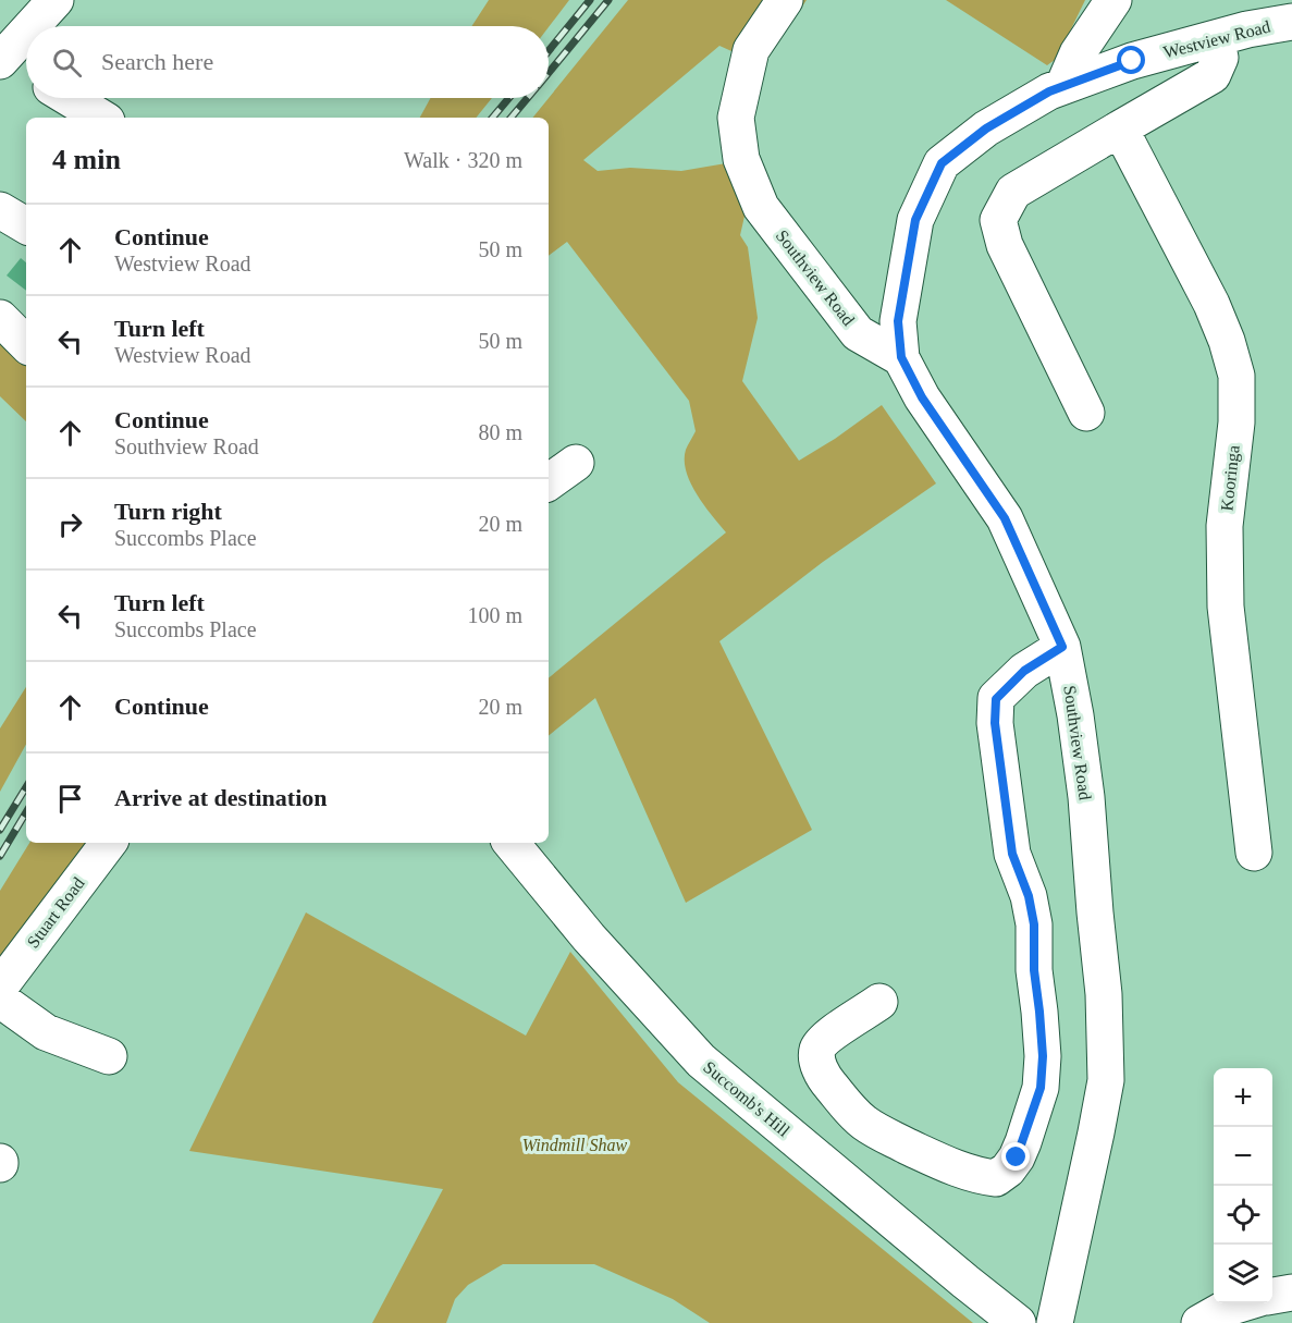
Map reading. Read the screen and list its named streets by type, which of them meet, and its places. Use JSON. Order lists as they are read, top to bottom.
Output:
{
  "streets": {
    "street": [
      "Westview Road",
      "Southview Road",
      "Kooringa",
      "Stuart Road",
      "Succomb's Hill"
    ]
  },
  "crossings": [
    ["Westview Road", "Southview Road"]
  ],
  "parks": ["Windmill Shaw"],
  "page": {
    "search": "Search here",
    "heading": ["4 min", "Walk · 320 m"],
    "list": [
      ["Continue", "Westview Road", "50 m"],
      ["Turn left", "Westview Road", "50 m"],
      ["Continue", "Southview Road", "80 m"],
      ["Turn right", "Succombs Place", "20 m"],
      ["Turn left", "Succombs Place", "100 m"],
      ["Continue", "20 m"],
      "Arrive at destination"
    ],
    "map_buttons": ["+", "−"]
  }
}
